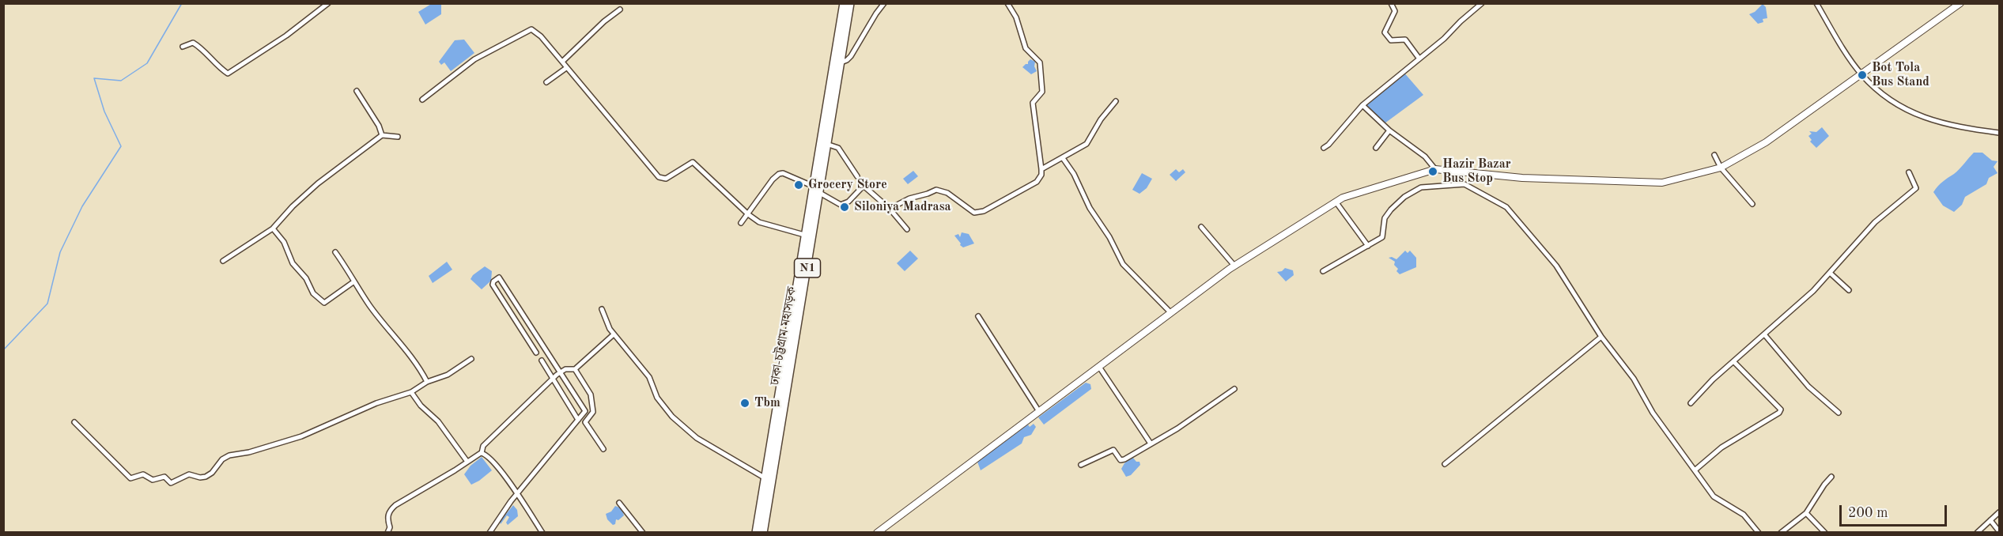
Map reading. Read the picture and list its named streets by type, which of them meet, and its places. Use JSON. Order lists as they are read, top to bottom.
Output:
{
  "streets": {
    "highway": ["N1", "ঢাকা-চট্টগ্রাম মহাসড়ক"]
  },
  "places": [
    "Bot Tola Bus Stand",
    "Hazir Bazar Bus Stop",
    "Grocery Store",
    "Siloniya Madrasa",
    "Tbm"
  ],
  "scale_bar": "200 m"
}
